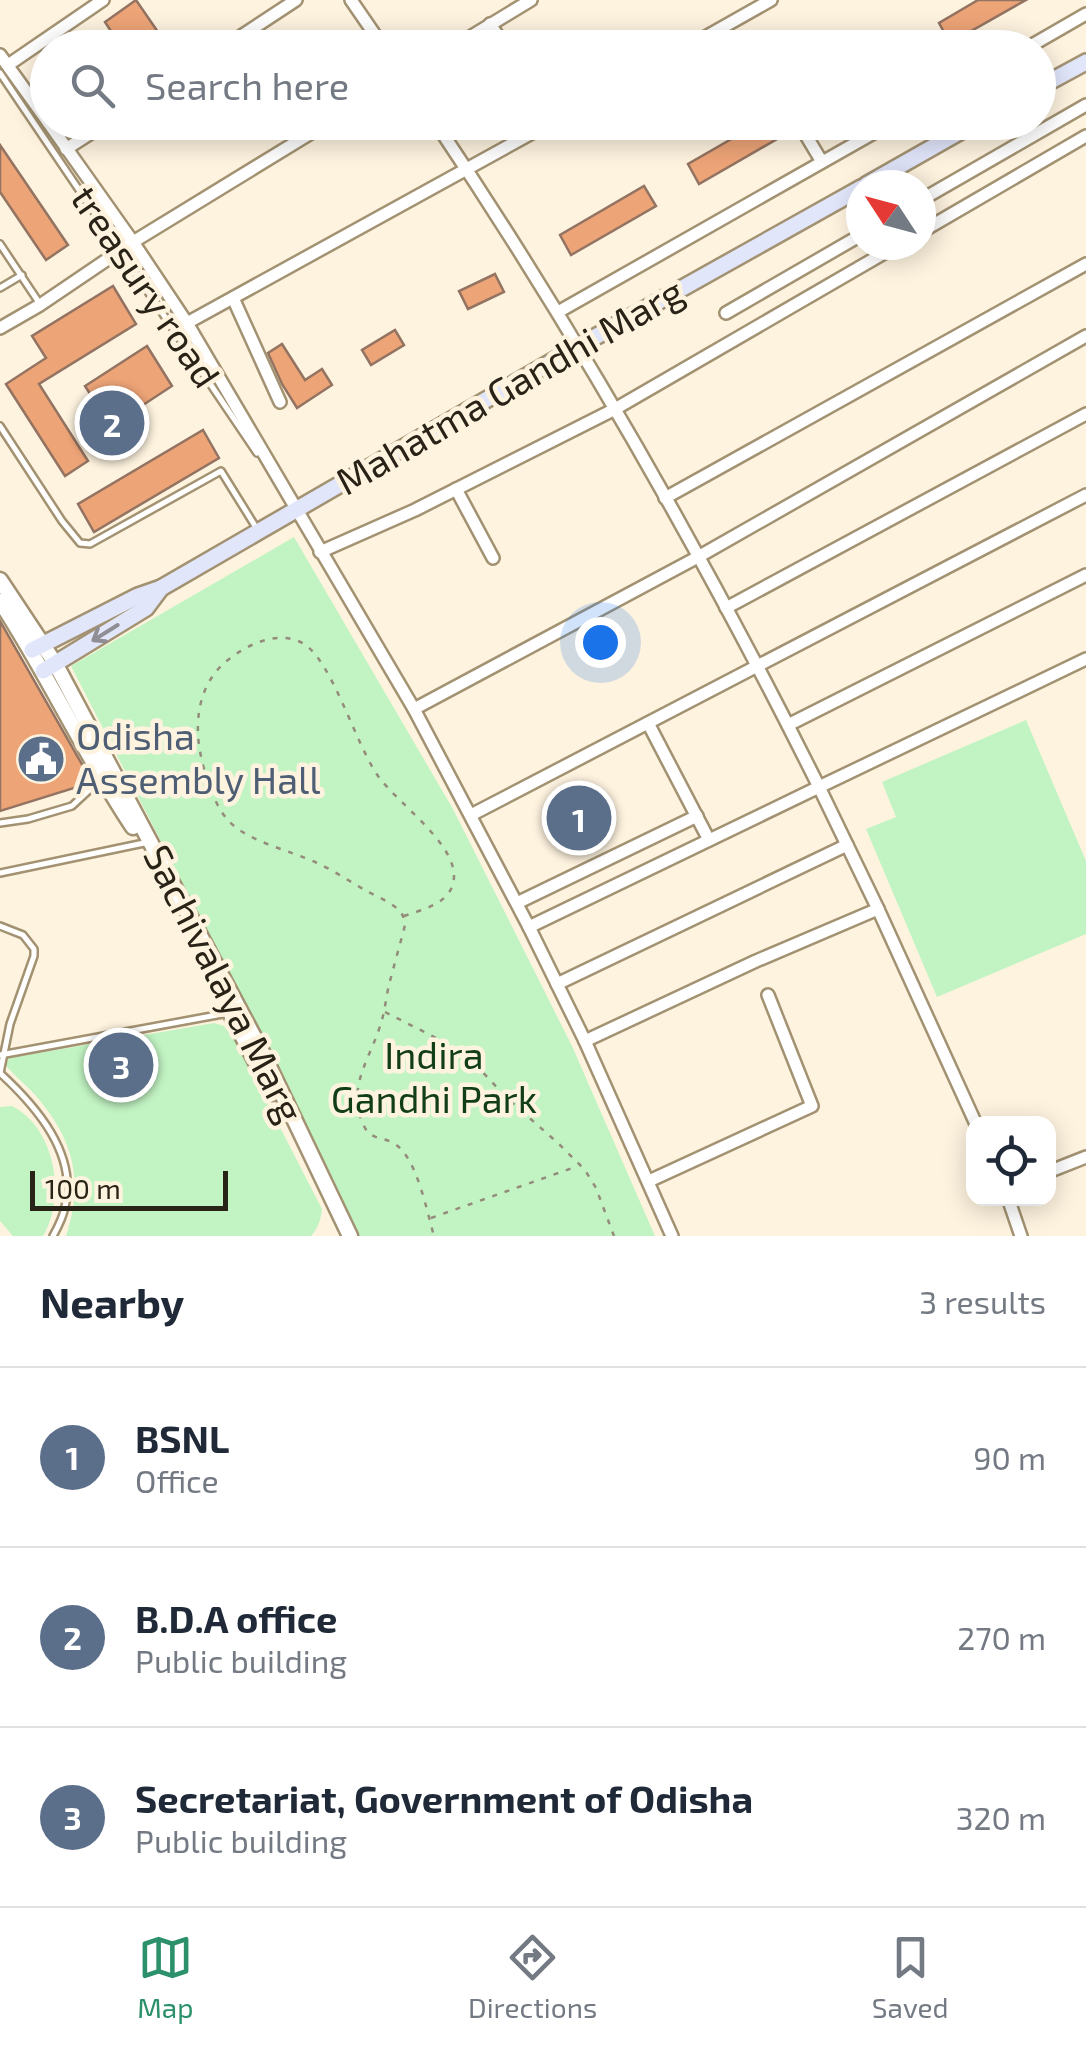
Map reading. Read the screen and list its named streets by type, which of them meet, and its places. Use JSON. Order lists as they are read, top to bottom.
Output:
{
  "streets": {
    "main road": ["Mahatma Gandhi Marg"],
    "street": ["Sachivalaya Marg"],
    "lane": ["treasury road"]
  },
  "crossings": [
    ["treasury road", "Mahatma Gandhi Marg"],
    ["Mahatma Gandhi Marg", "Sachivalaya Marg"]
  ],
  "parks": ["Indira Gandhi Park"],
  "places": {
    "public building": ["Odisha Assembly Hall"]
  },
  "scale_bar": "100 m",
  "north": "top left",
  "page": {
    "search": "Search here",
    "pins": ["2", "1", "3"],
    "scale": "100 m",
    "heading": ["Nearby", "3 results"],
    "list": [
      {
        "mark": "1",
        "name": "BSNL",
        "note": "Office",
        "value": "90 m"
      },
      {
        "mark": "2",
        "name": "B.D.A office",
        "note": "Public building",
        "value": "270 m"
      },
      {
        "mark": "3",
        "name": "Secretariat, Government of Odisha",
        "note": "Public building",
        "value": "320 m"
      }
    ],
    "nav": ["Map", "Directions", "Saved"]
  }
}
